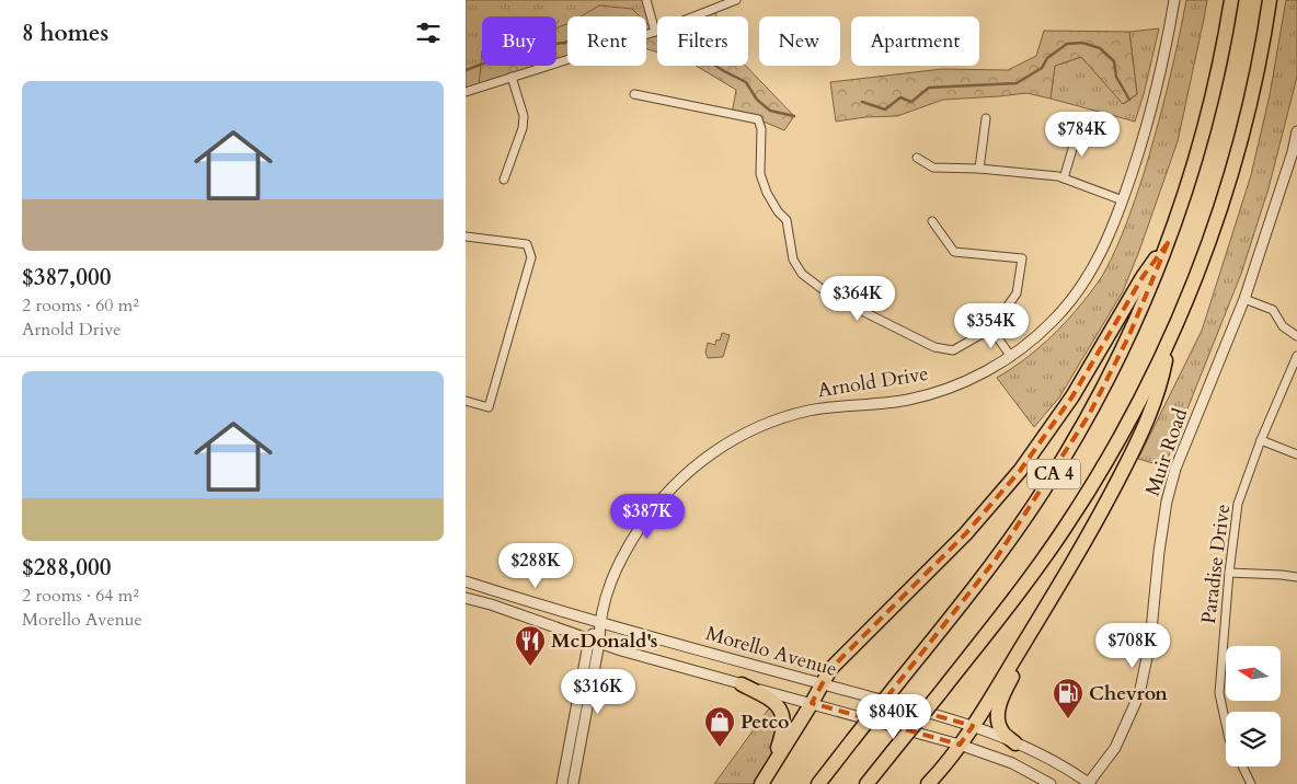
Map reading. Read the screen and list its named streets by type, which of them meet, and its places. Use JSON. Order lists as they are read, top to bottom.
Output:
{
  "streets": {
    "highway": ["CA 4"],
    "street": [
      "Arnold Drive",
      "Muir Road",
      "Paradise Drive",
      "Morello Avenue"
    ]
  },
  "crossings": [
    ["Arnold Drive", "Morello Avenue"],
    ["Muir Road", "Morello Avenue"]
  ],
  "places": {
    "restaurant": ["McDonald's"],
    "fuel station": ["Chevron"],
    "shop": ["Petco"]
  },
  "north": "left",
  "page": {
    "heading": "8 homes",
    "chip": [
      "Buy",
      "Rent",
      "Filters",
      "New",
      "Apartment"
    ],
    "list": [
      {
        "name": "$387,000",
        "note": "2 rooms · 60 m² · Arnold Drive"
      },
      {
        "name": "$288,000",
        "note": "2 rooms · 64 m² · Morello Avenue"
      }
    ],
    "price": [
      "$784K",
      "$364K",
      "$354K",
      "$387K",
      "$288K",
      "$708K",
      "$316K",
      "$840K"
    ]
  }
}
